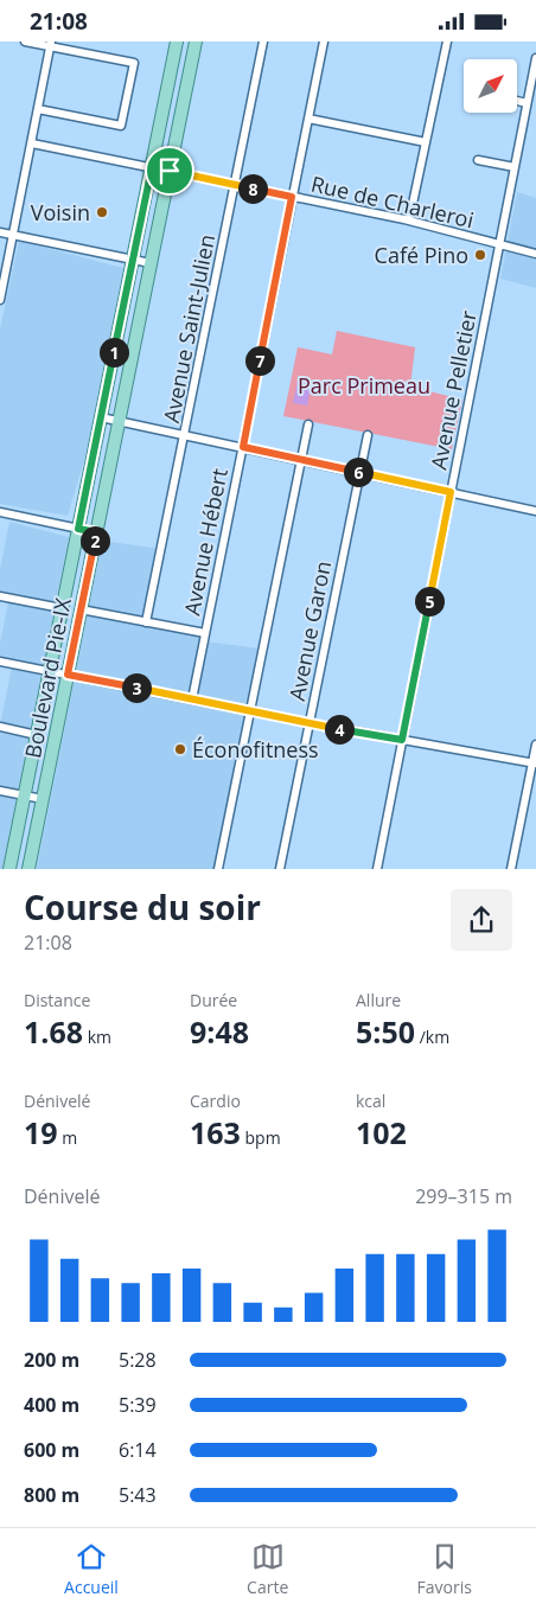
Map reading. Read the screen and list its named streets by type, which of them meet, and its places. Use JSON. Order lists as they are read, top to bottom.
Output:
{
  "streets": {
    "main road": ["Boulevard Pie-IX"],
    "street": [
      "Rue de Charleroi",
      "Avenue Saint-Julien",
      "Avenue Pelletier",
      "Avenue Hébert",
      "Avenue Garon"
    ]
  },
  "crossings": [
    ["Rue de Charleroi", "Avenue Saint-Julien"],
    ["Rue de Charleroi", "Avenue Pelletier"],
    ["Rue de Charleroi", "Avenue Hébert"],
    ["Rue de Charleroi", "Boulevard Pie-IX"]
  ],
  "parks": ["Parc Primeau"],
  "places": ["Voisin", "Café Pino", "Éconofitness"],
  "north": "top right",
  "page": {
    "status": "21:08",
    "pins": [
      "8",
      "1",
      "7",
      "6",
      "2",
      "5",
      "3",
      "4"
    ],
    "heading": ["Course du soir", "21:08"],
    "stats": [
      ["Distance", "1.68 km"],
      ["Durée", "9:48"],
      ["Allure", "5:50 /km"],
      ["Dénivelé", "19 m"],
      ["Cardio", "163 bpm"],
      ["kcal", "102"]
    ],
    "chart": ["Dénivelé", "299–315 m"],
    "list": [
      {
        "name": "200 m",
        "note": "5:28"
      },
      {
        "name": "400 m",
        "note": "5:39"
      },
      {
        "name": "600 m",
        "note": "6:14"
      },
      {
        "name": "800 m",
        "note": "5:43"
      }
    ],
    "tabs": ["Accueil", "Carte", "Favoris"]
  }
}
